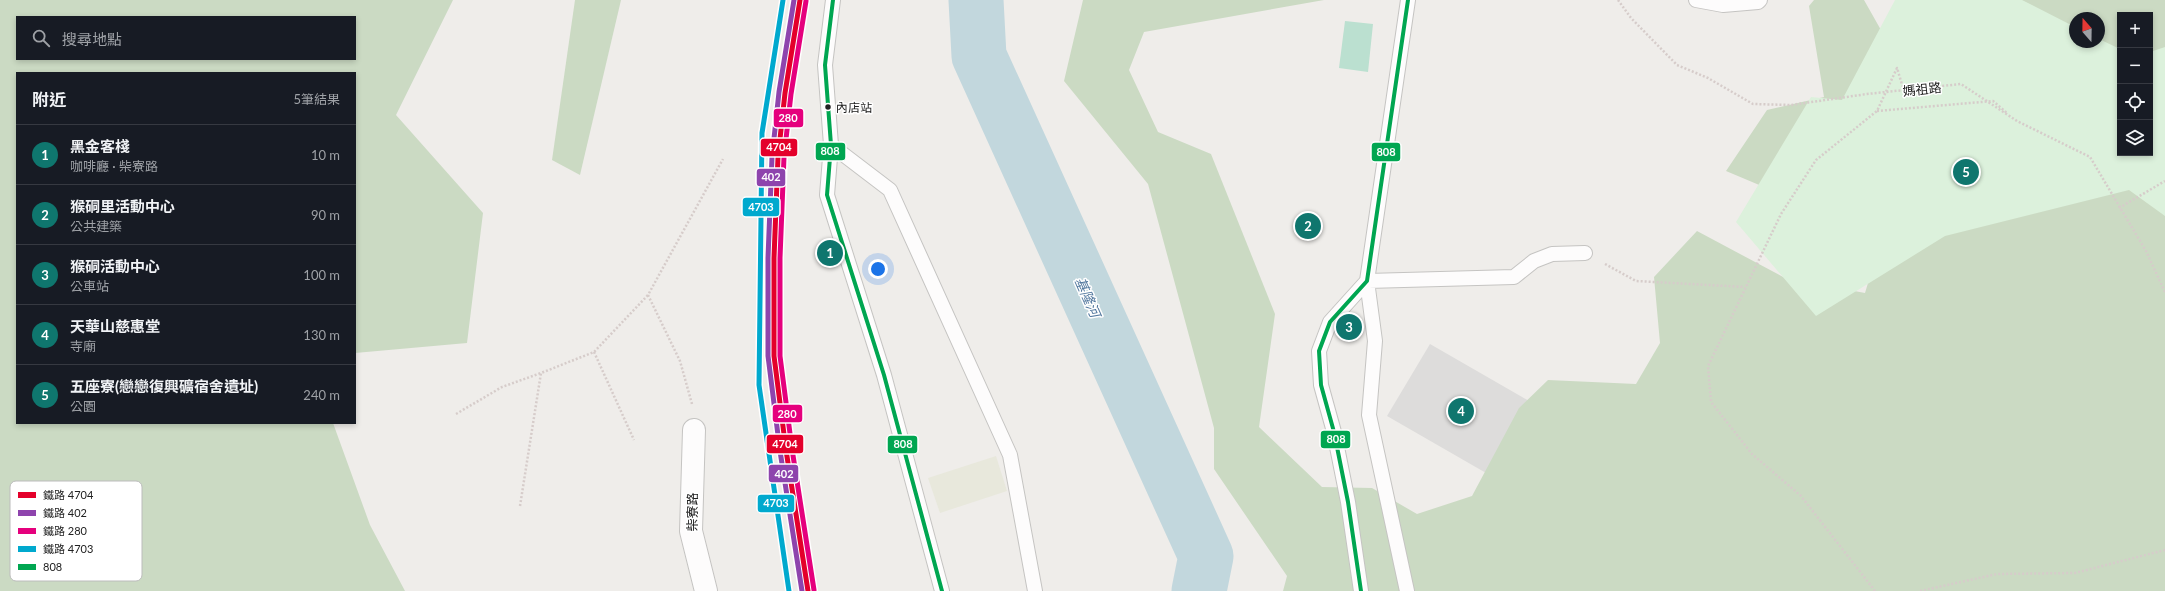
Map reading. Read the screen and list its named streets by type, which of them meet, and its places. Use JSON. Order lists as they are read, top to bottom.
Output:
{
  "streets": {
    "street": ["柴寮路"],
    "path": ["媽祖路"]
  },
  "water": ["基隆河"],
  "places": ["內店站"],
  "lines": [
    "rail line 4704",
    "rail line 402",
    "rail line 4703",
    "transit line 808",
    "rail line 280"
  ],
  "legend": [
    "鐵路 4704",
    "鐵路 402",
    "鐵路 280",
    "鐵路 4703",
    "808"
  ],
  "north": "top",
  "page": {
    "map_buttons": ["+", "−"],
    "search": "搜尋地點",
    "heading": ["附近", "5筆結果"],
    "list": [
      {
        "mark": "1",
        "name": "黑金客棧",
        "note": "咖啡廳 · 柴寮路",
        "value": "10 m"
      },
      {
        "mark": "2",
        "name": "猴硐里活動中心",
        "note": "公共建築",
        "value": "90 m"
      },
      {
        "mark": "3",
        "name": "猴硐活動中心",
        "note": "公車站",
        "value": "100 m"
      },
      {
        "mark": "4",
        "name": "天華山慈惠堂",
        "note": "寺廟",
        "value": "130 m"
      },
      {
        "mark": "5",
        "name": "五座寮(戀戀復興礦宿舍遺址)",
        "note": "公園",
        "value": "240 m"
      }
    ],
    "pins": [
      "5",
      "2",
      "1",
      "3",
      "4"
    ]
  }
}
